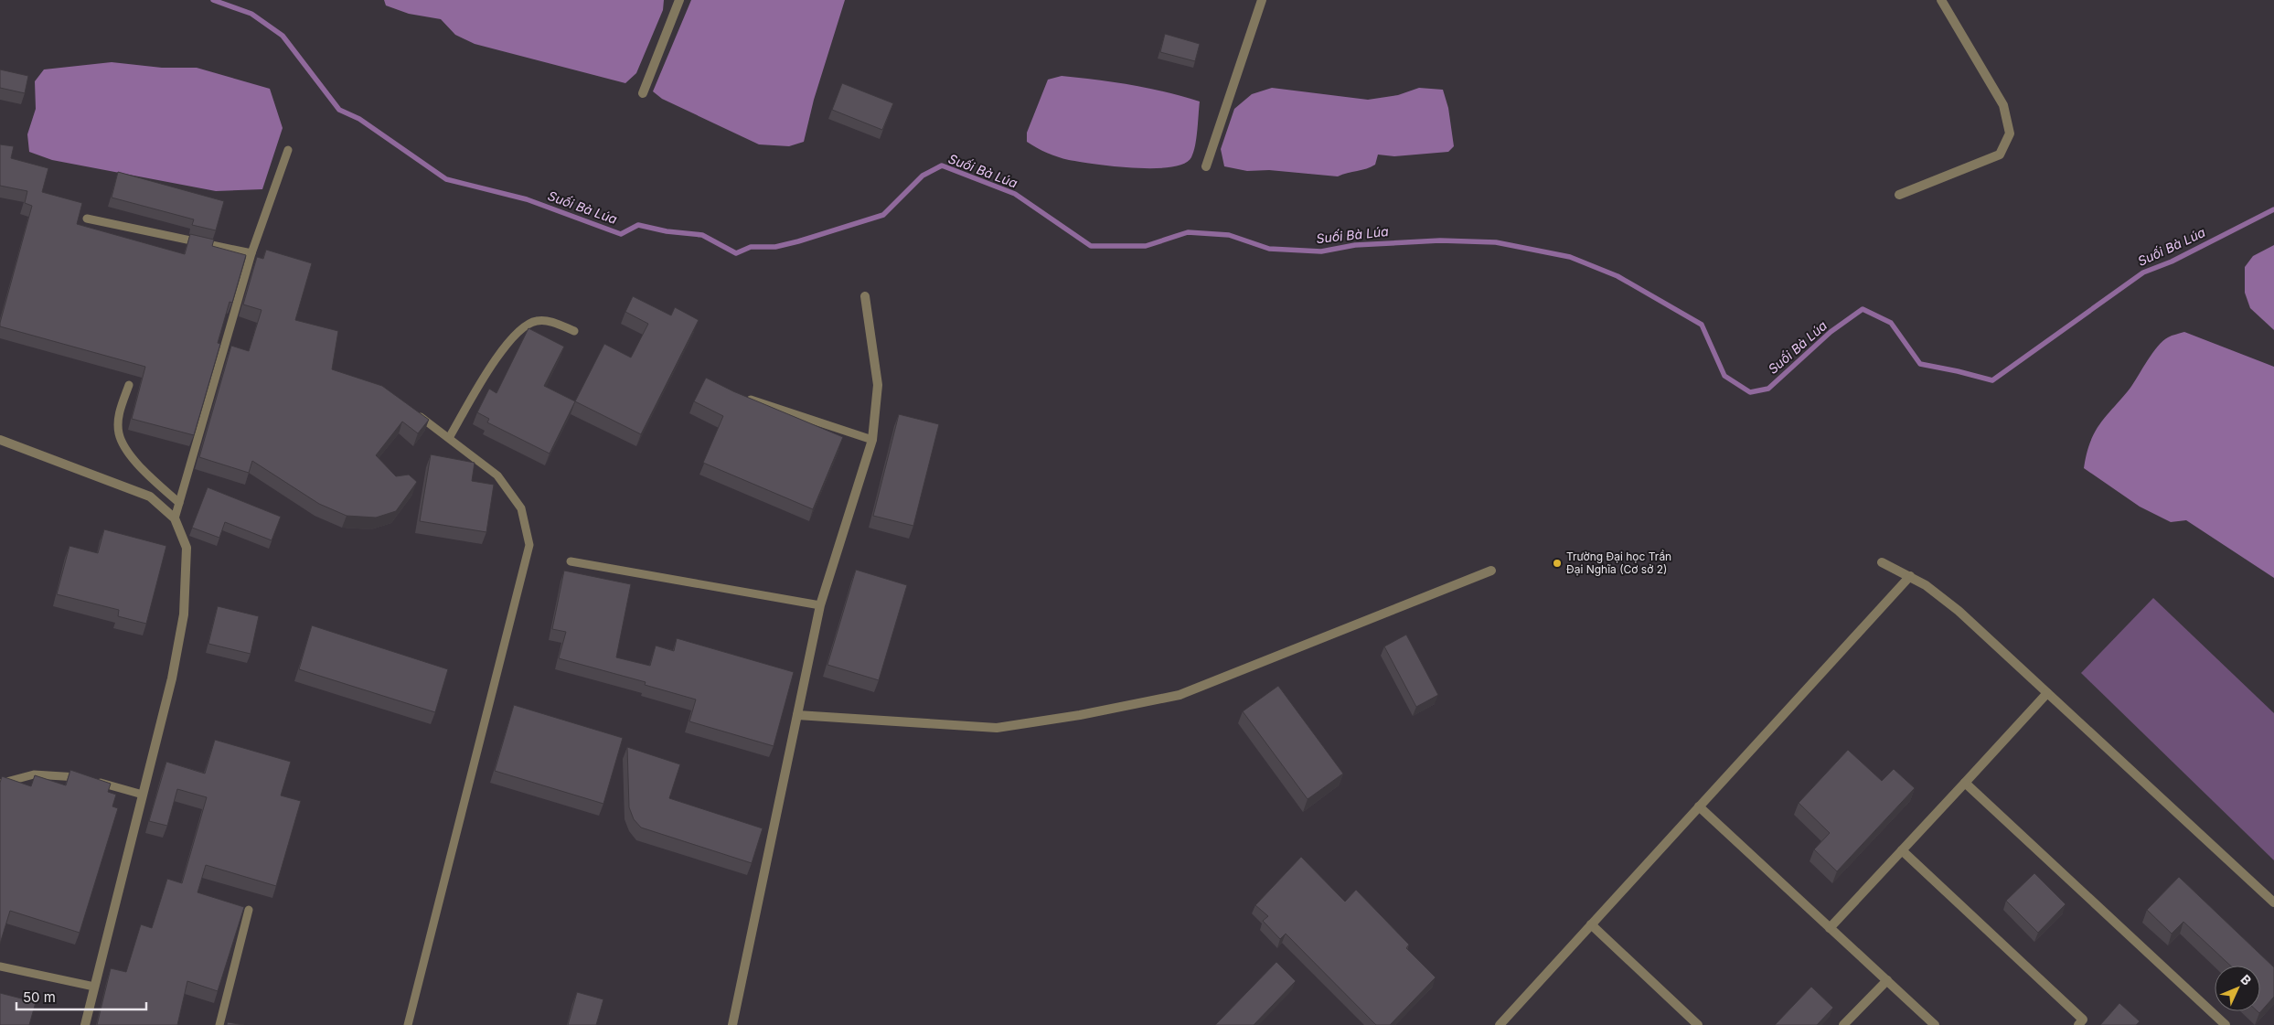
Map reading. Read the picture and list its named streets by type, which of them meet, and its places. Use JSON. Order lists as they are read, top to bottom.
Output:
{
  "water": ["Suối Bà Lúa"],
  "places": ["Trường Đại học Trần Đại Nghĩa (Cơ sở 2)"],
  "scale_bar": "50 m",
  "north": "top right"
}
